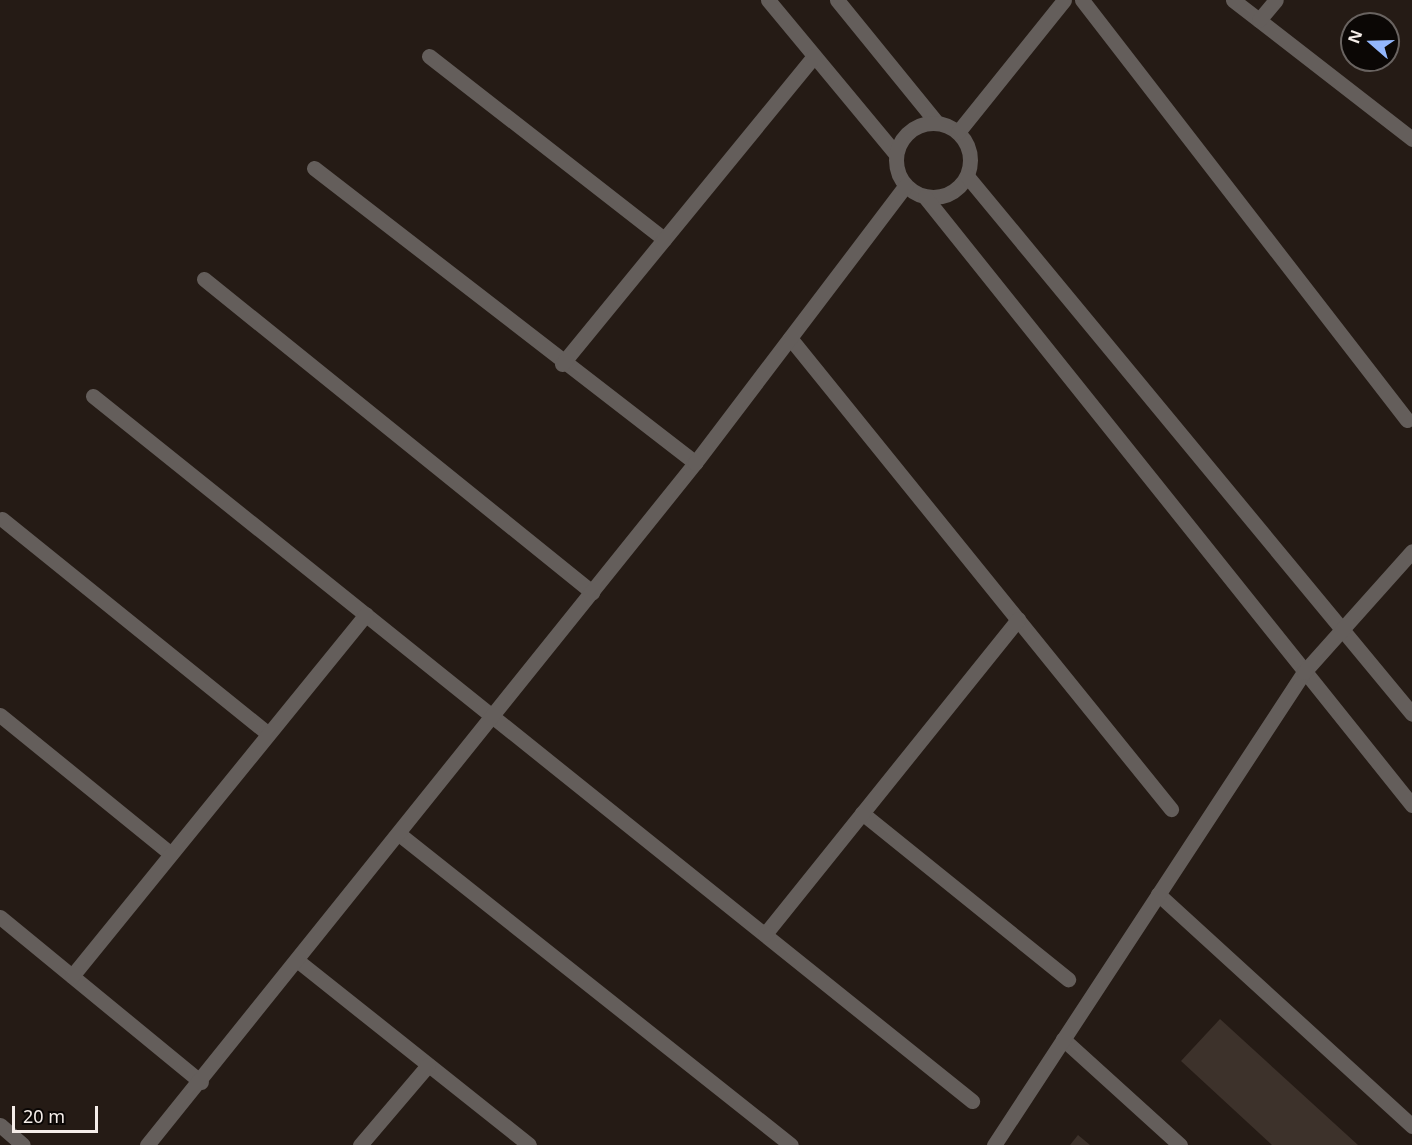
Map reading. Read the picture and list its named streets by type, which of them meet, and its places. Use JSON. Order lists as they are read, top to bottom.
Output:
{
  "scale_bar": "20 m",
  "north": "left"
}
